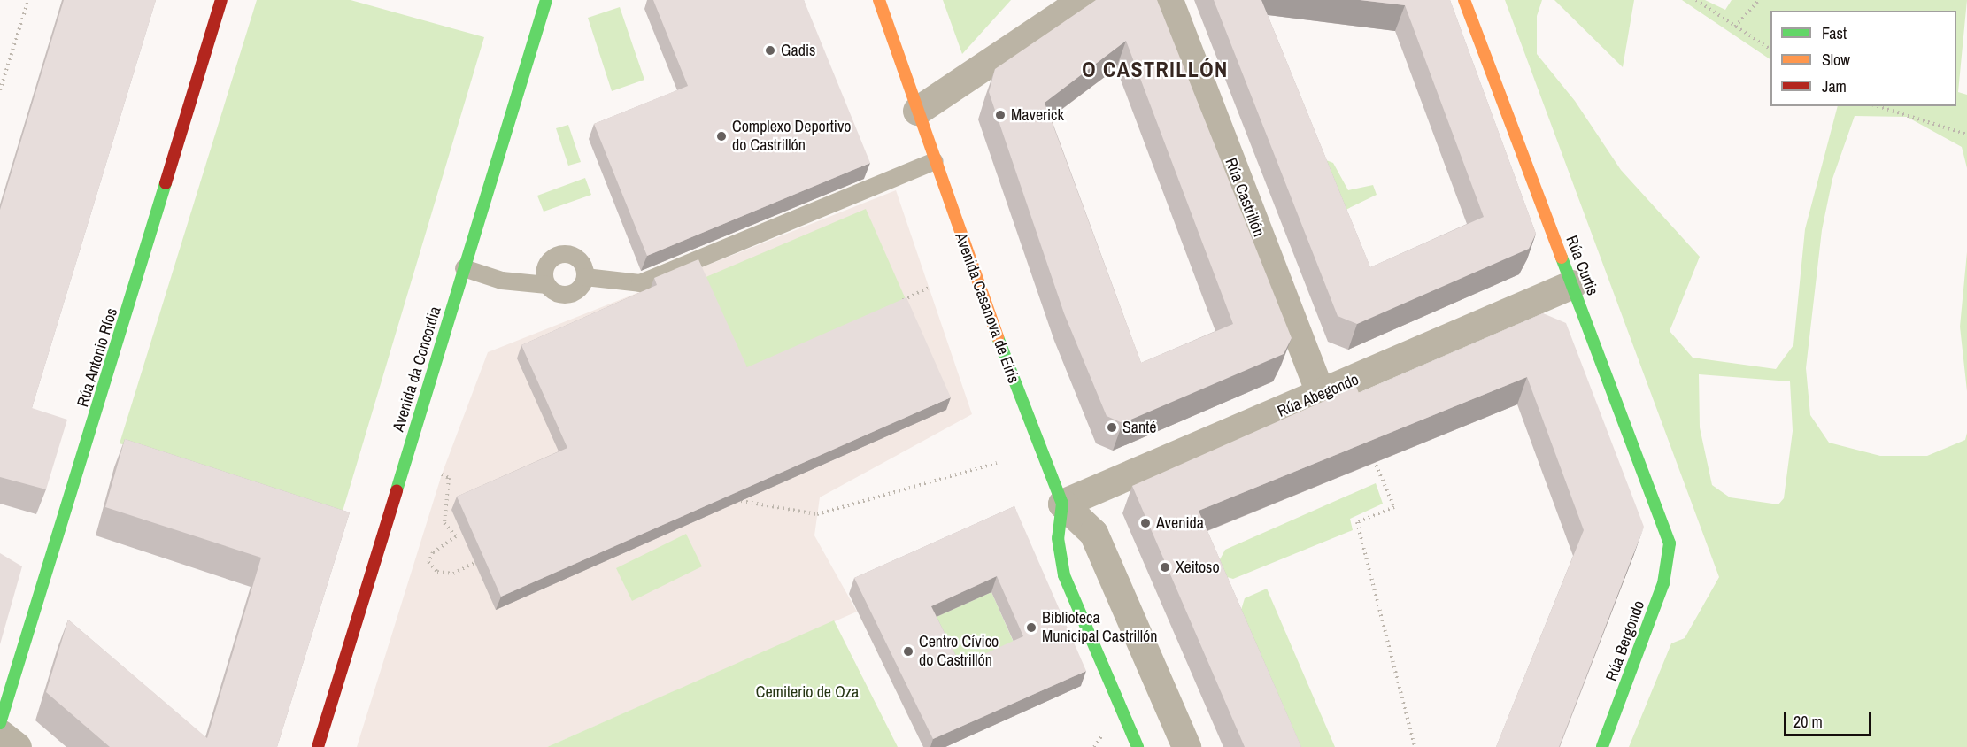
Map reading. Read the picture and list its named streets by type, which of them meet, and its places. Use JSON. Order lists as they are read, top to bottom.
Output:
{
  "streets": {
    "street": [
      "Rúa Castrillón",
      "Rúa Curtis",
      "Avenida Casanova de Eirís",
      "Rúa Antonio Ríos",
      "Avenida da Concordia",
      "Rúa Abegondo",
      "Rúa Bergondo"
    ]
  },
  "crossings": [
    ["Rúa Castrillón", "Rúa Abegondo"],
    ["Rúa Curtis", "Rúa Abegondo"],
    ["Rúa Curtis", "Rúa Bergondo"],
    ["Avenida Casanova de Eirís", "Rúa Abegondo"]
  ],
  "districts": ["O CASTRILLÓN"],
  "parks": ["Cemiterio de Oza"],
  "places": [
    "Gadis",
    "Maverick",
    "Complexo Deportivo do Castrillón",
    "Santé",
    "Avenida",
    "Xeitoso",
    "Biblioteca Municipal Castrillón",
    "Centro Cívico do Castrillón"
  ],
  "legend": ["Fast", "Slow", "Jam"],
  "scale_bar": "20 m"
}
